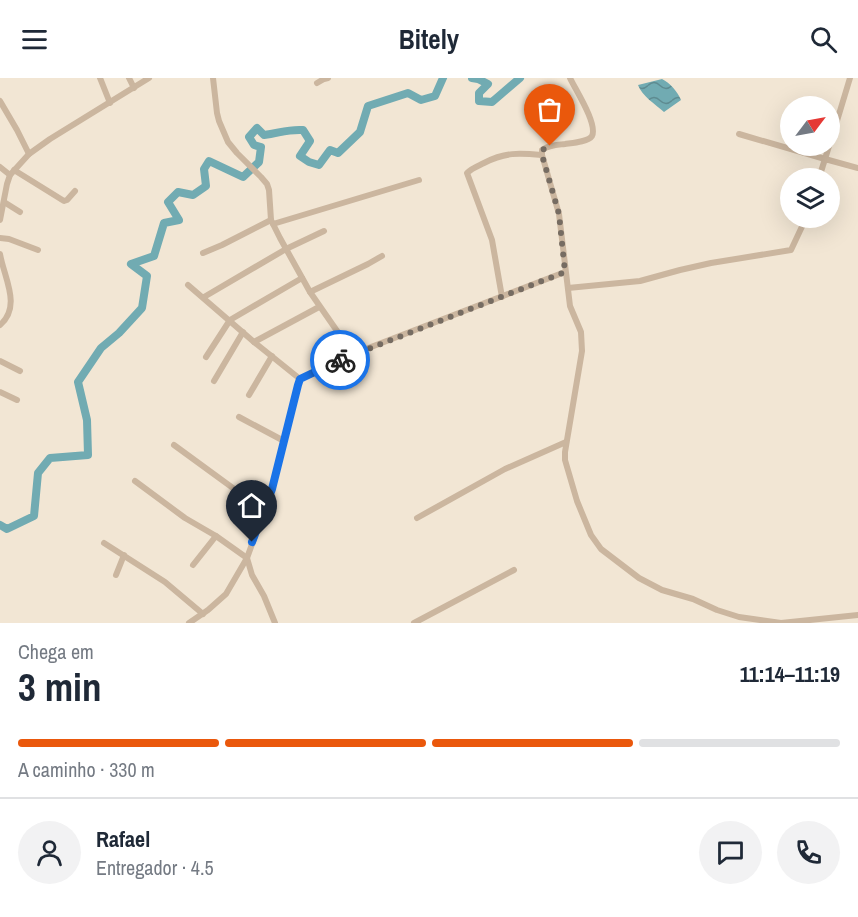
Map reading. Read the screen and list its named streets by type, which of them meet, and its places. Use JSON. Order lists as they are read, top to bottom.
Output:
{
  "north": "top right",
  "page": {
    "header": "Bitely",
    "heading": ["3 min", "Chega em", "11:14–11:19"],
    "panel": ["Rafael", "Entregador · 4.5"],
    "bar": "A caminho · 330 m"
  }
}
